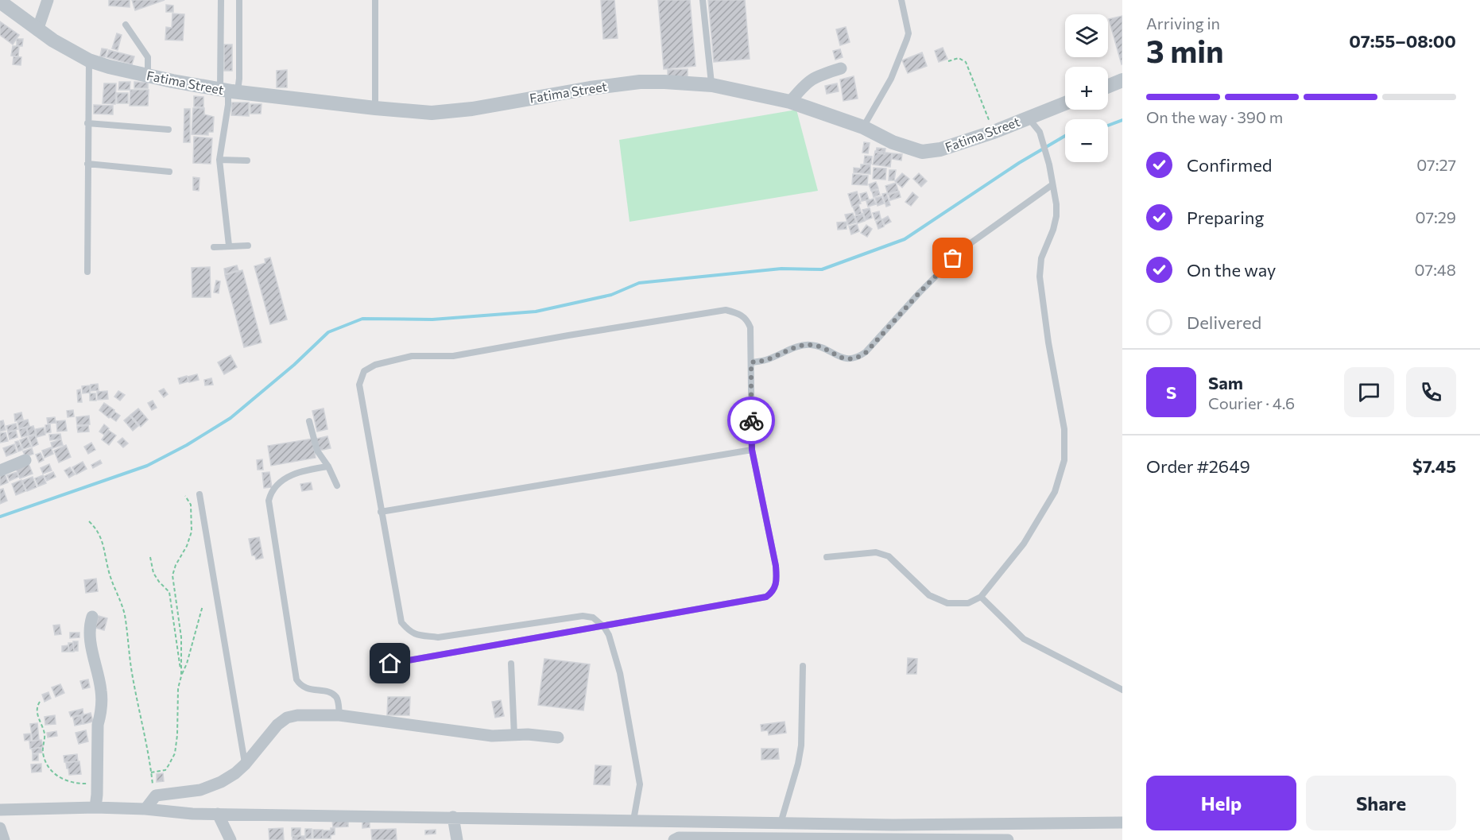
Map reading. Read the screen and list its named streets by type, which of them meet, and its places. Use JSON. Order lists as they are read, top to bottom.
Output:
{
  "streets": {
    "street": ["Fatima Street"]
  },
  "page": {
    "heading": ["3 min", "Arriving in", "07:55–08:00"],
    "panel": [
      "Sam",
      "Courier · 4.6",
      "Order #2649",
      "$7.45"
    ],
    "map_buttons": ["+", "−"],
    "bar": "On the way · 390 m",
    "list": [
      ["Confirmed", "07:27"],
      ["Preparing", "07:29"],
      ["On the way", "07:48"],
      "Delivered"
    ],
    "round": "S",
    "buttons": ["Help", "Share"]
  }
}
